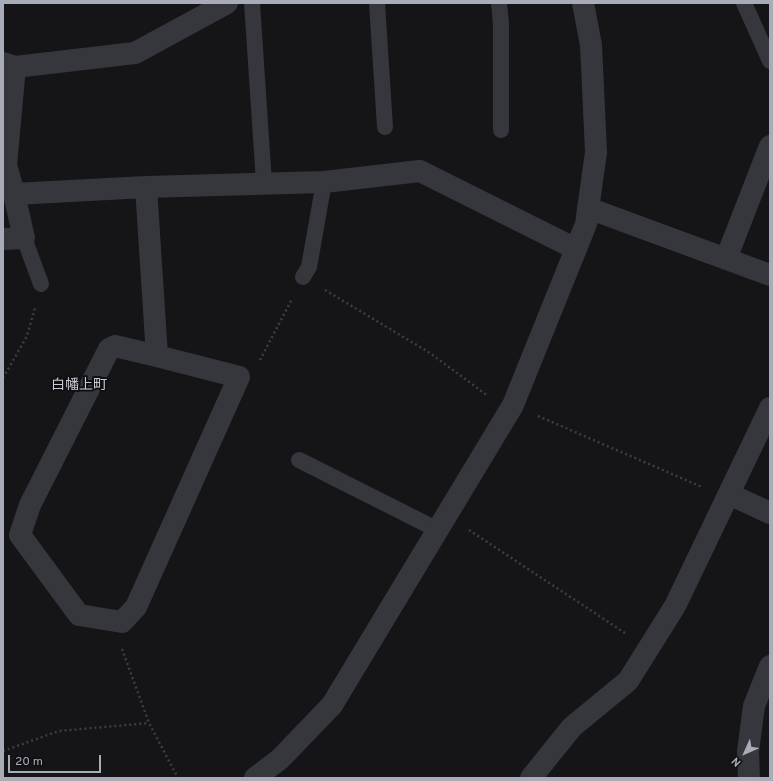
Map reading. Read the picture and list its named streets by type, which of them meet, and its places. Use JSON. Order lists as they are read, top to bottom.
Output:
{
  "districts": ["白幡上町"],
  "scale_bar": "20 m",
  "north": "bottom left"
}
